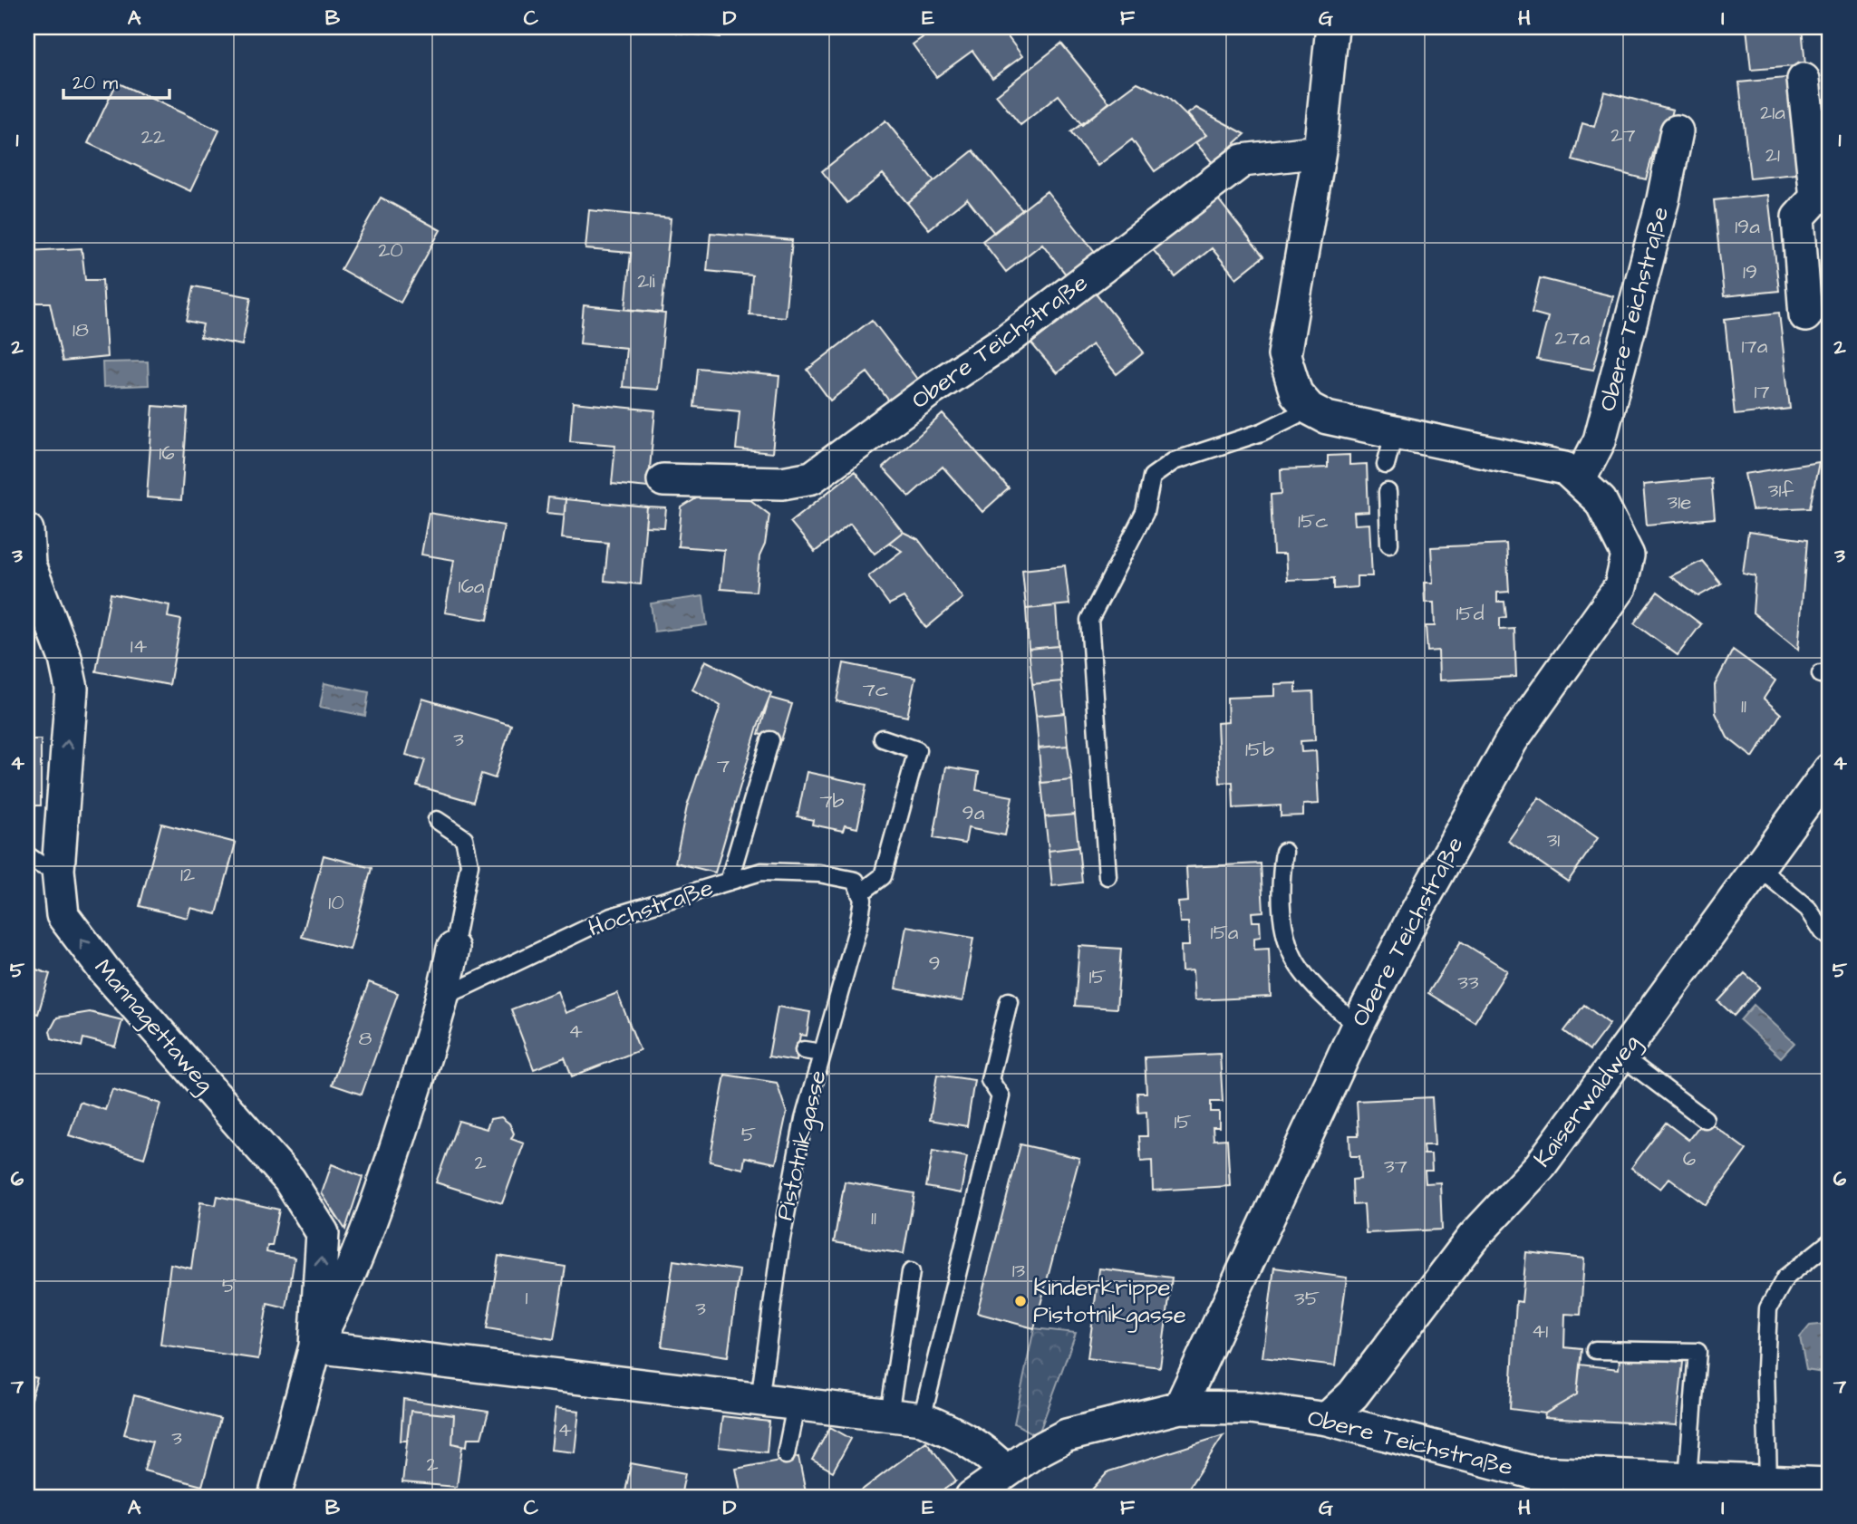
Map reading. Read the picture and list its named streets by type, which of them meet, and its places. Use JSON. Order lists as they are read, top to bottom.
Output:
{
  "streets": {
    "street": ["Obere Teichstraße", "Mannagettaweg", "Kaiserwaldweg"],
    "lane": ["Hochstraße", "Pistotnikgasse"]
  },
  "crossings": [
    ["Obere Teichstraße", "Kaiserwaldweg"],
    ["Hochstraße", "Pistotnikgasse"]
  ],
  "one_way": ["Mannagettaweg"],
  "places": ["Kinderkrippe Pistotnikgasse"],
  "house_numbers": [
    "21a",
    "27",
    "22",
    "21",
    "19a",
    "20",
    "19",
    "21i",
    "18",
    "27a",
    "17a",
    "17",
    "16",
    "31f",
    "31e",
    "15c",
    "16a",
    "15d",
    "14",
    "7c",
    "11",
    "3",
    "15b",
    "7",
    "7b",
    "9a",
    "31",
    "12",
    "10",
    "15a",
    "9",
    "15",
    "33",
    "4",
    "8",
    "15",
    "5",
    "6",
    "2",
    "37",
    "11",
    "13",
    "5",
    "1",
    "35",
    "3",
    "41",
    "4",
    "3",
    "2"
  ],
  "scale_bar": "20 m",
  "grid": {
    "columns": [
      "A",
      "B",
      "C",
      "D",
      "E",
      "F",
      "G",
      "H",
      "I"
    ],
    "rows": [
      "1",
      "2",
      "3",
      "4",
      "5",
      "6",
      "7"
    ]
  }
}
